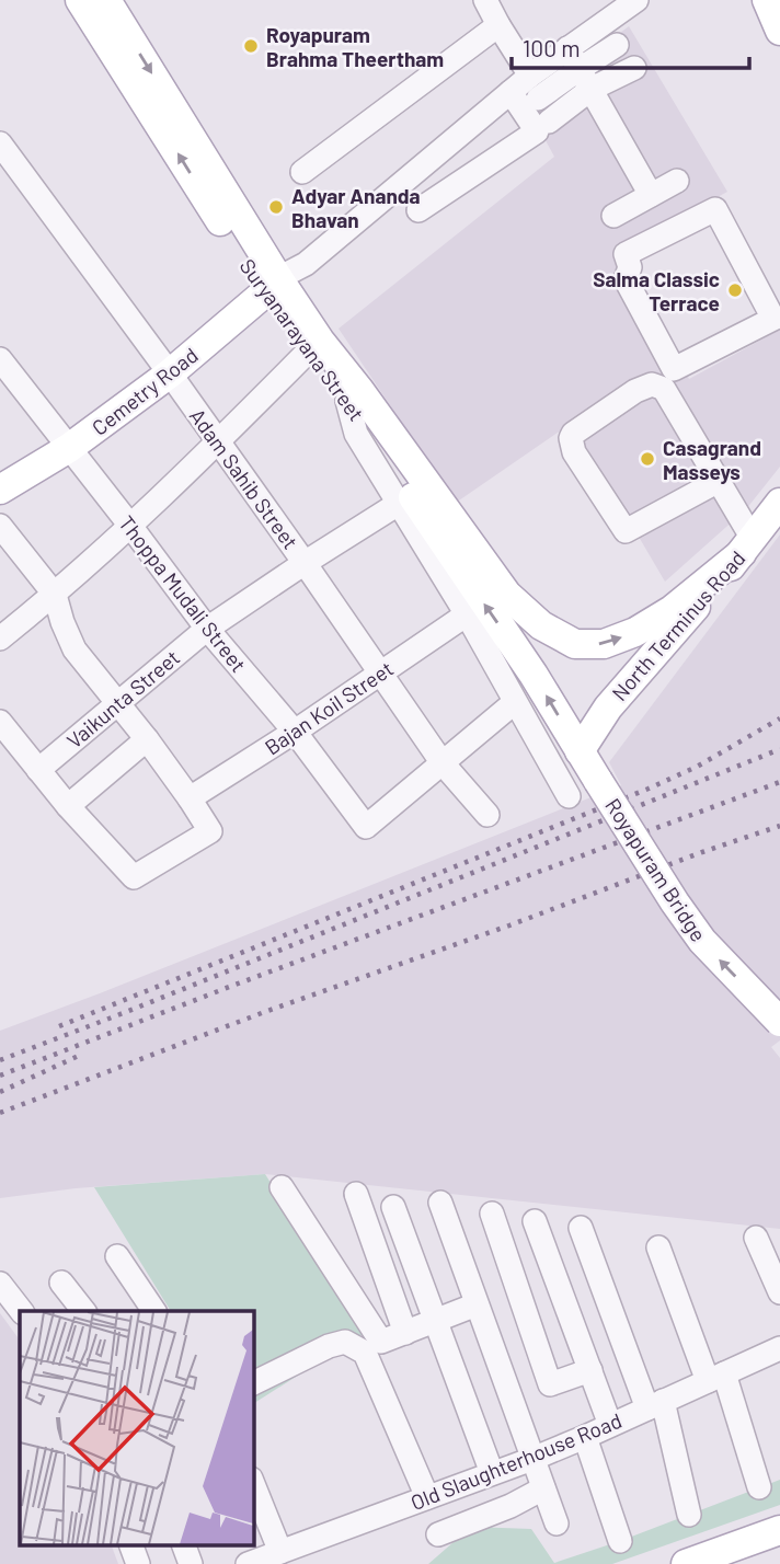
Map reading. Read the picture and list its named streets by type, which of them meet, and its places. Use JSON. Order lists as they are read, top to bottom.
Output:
{
  "streets": {
    "main road": [
      "Suryanarayana Street",
      "Cemetry Road",
      "North Terminus Road",
      "Royapuram Bridge"
    ],
    "street": [
      "Adam Sahib Street",
      "Thoppa Mudali Street",
      "Vaikunta Street",
      "Bajan Koil Street",
      "Old Slaughterhouse Road"
    ]
  },
  "crossings": [
    ["Suryanarayana Street", "Cemetry Road"],
    ["Suryanarayana Street", "North Terminus Road"],
    ["Suryanarayana Street", "Royapuram Bridge"],
    ["Cemetry Road", "Adam Sahib Street"],
    ["Cemetry Road", "Thoppa Mudali Street"],
    ["Adam Sahib Street", "Thoppa Mudali Street"],
    ["Adam Sahib Street", "Vaikunta Street"],
    ["Adam Sahib Street", "Bajan Koil Street"],
    ["Thoppa Mudali Street", "Vaikunta Street"],
    ["Thoppa Mudali Street", "Bajan Koil Street"],
    ["North Terminus Road", "Royapuram Bridge"]
  ],
  "one_way": ["Royapuram Bridge"],
  "places": [
    "Royapuram Brahma Theertham",
    "Adyar Ananda Bhavan",
    "Salma Classic Terrace",
    "Casagrand Masseys"
  ],
  "scale_bar": "100 m"
}
